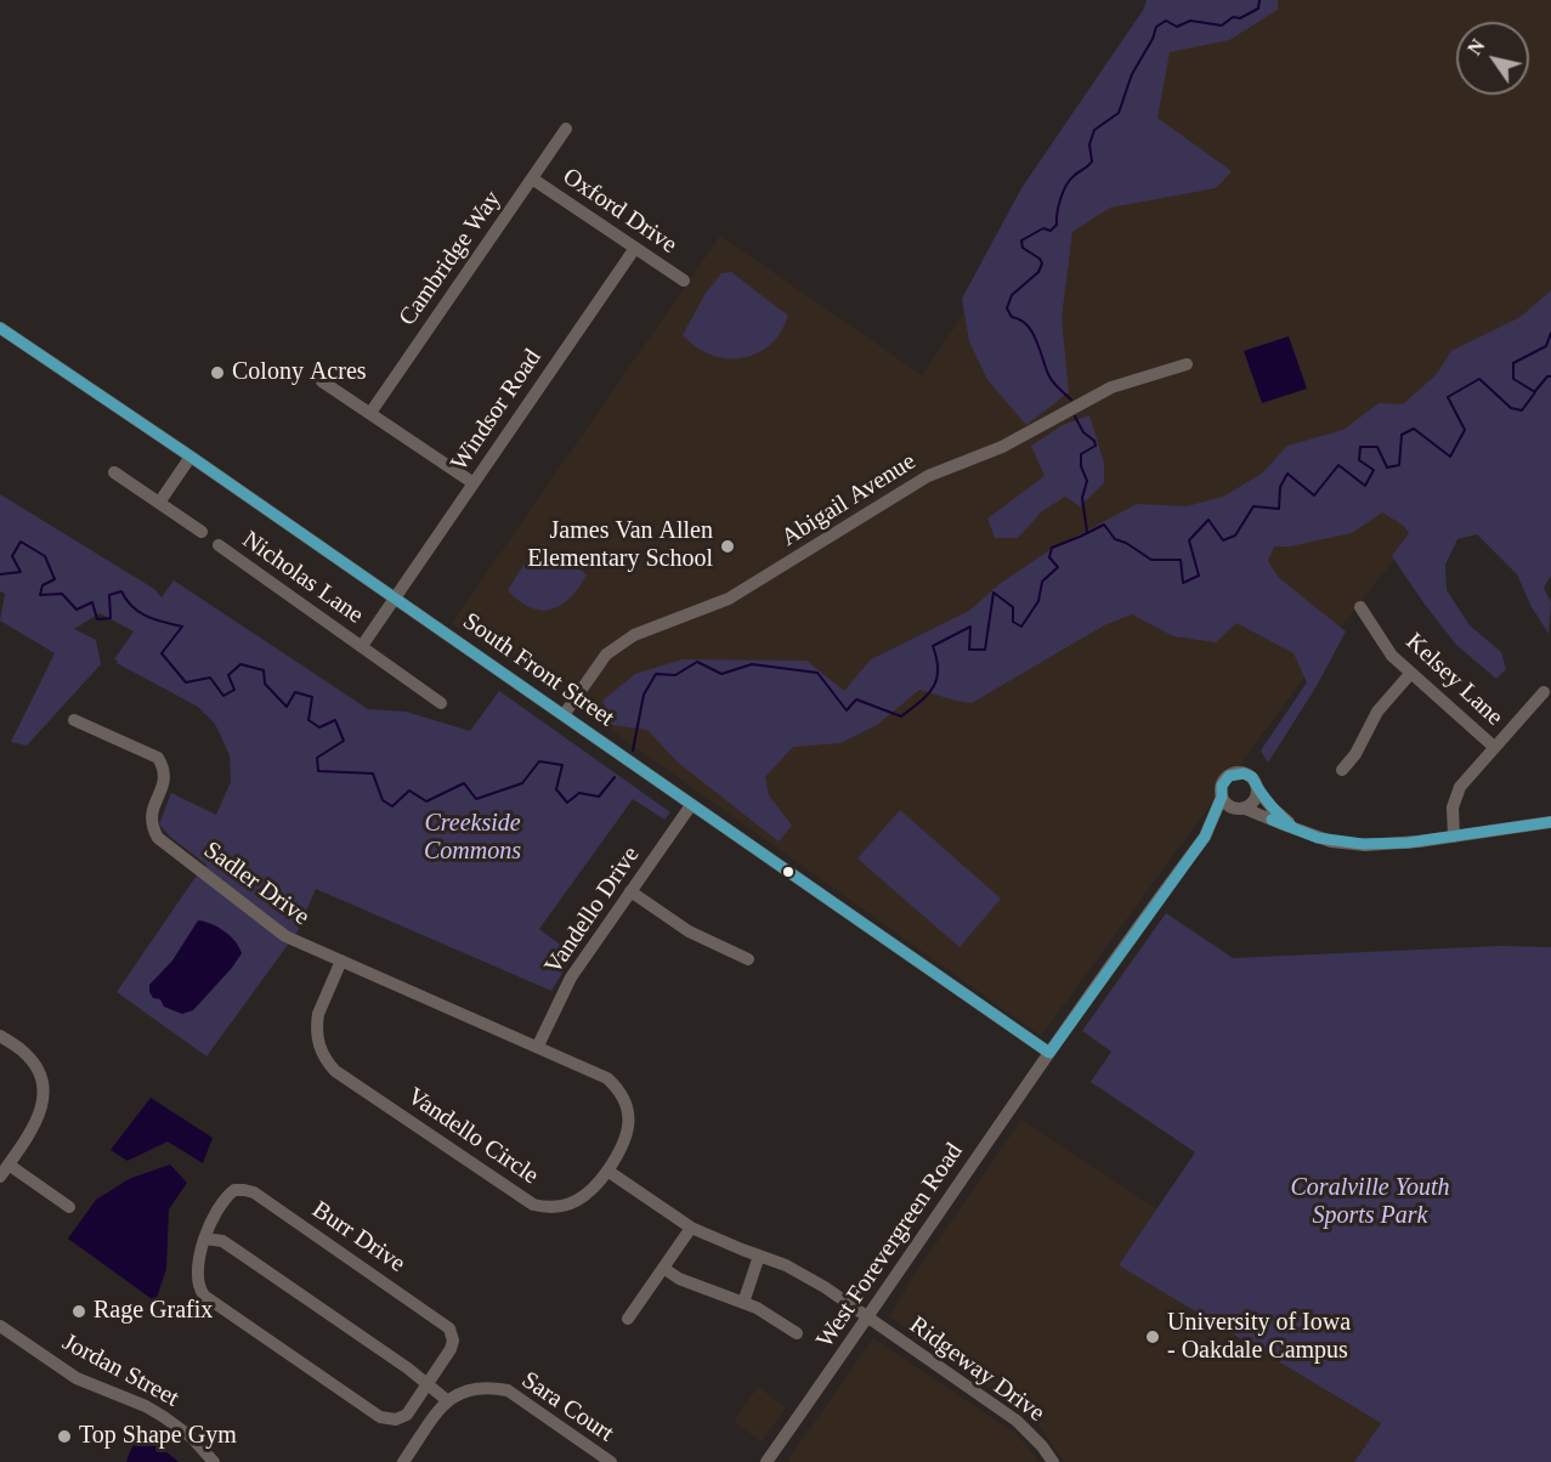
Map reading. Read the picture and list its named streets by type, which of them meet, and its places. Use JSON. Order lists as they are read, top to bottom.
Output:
{
  "streets": {
    "street": [
      "Oxford Drive",
      "Cambridge Way",
      "Windsor Road",
      "Abigail Avenue",
      "Nicholas Lane",
      "South Front Street",
      "Kelsey Lane",
      "Sadler Drive",
      "Vandello Drive",
      "Vandello Circle",
      "Burr Drive",
      "West Forevergreen Road",
      "Ridgeway Drive",
      "Jordan Street",
      "Sara Court"
    ]
  },
  "crossings": [
    ["Oxford Drive", "Cambridge Way"],
    ["Oxford Drive", "Windsor Road"],
    ["Windsor Road", "Nicholas Lane"],
    ["Windsor Road", "South Front Street"],
    ["Abigail Avenue", "South Front Street"],
    ["Nicholas Lane", "South Front Street"],
    ["South Front Street", "Vandello Drive"],
    ["South Front Street", "West Forevergreen Road"],
    ["Sadler Drive", "Vandello Drive"],
    ["Sadler Drive", "Vandello Circle"],
    ["Vandello Drive", "Vandello Circle"],
    ["Vandello Circle", "Ridgeway Drive"],
    ["West Forevergreen Road", "Ridgeway Drive"]
  ],
  "parks": ["Creekside Commons", "Coralville Youth Sports Park"],
  "places": [
    "Colony Acres",
    "James Van Allen Elementary School",
    "Rage Grafix",
    "University of Iowa - Oakdale Campus",
    "Top Shape Gym"
  ],
  "north": "top left"
}
